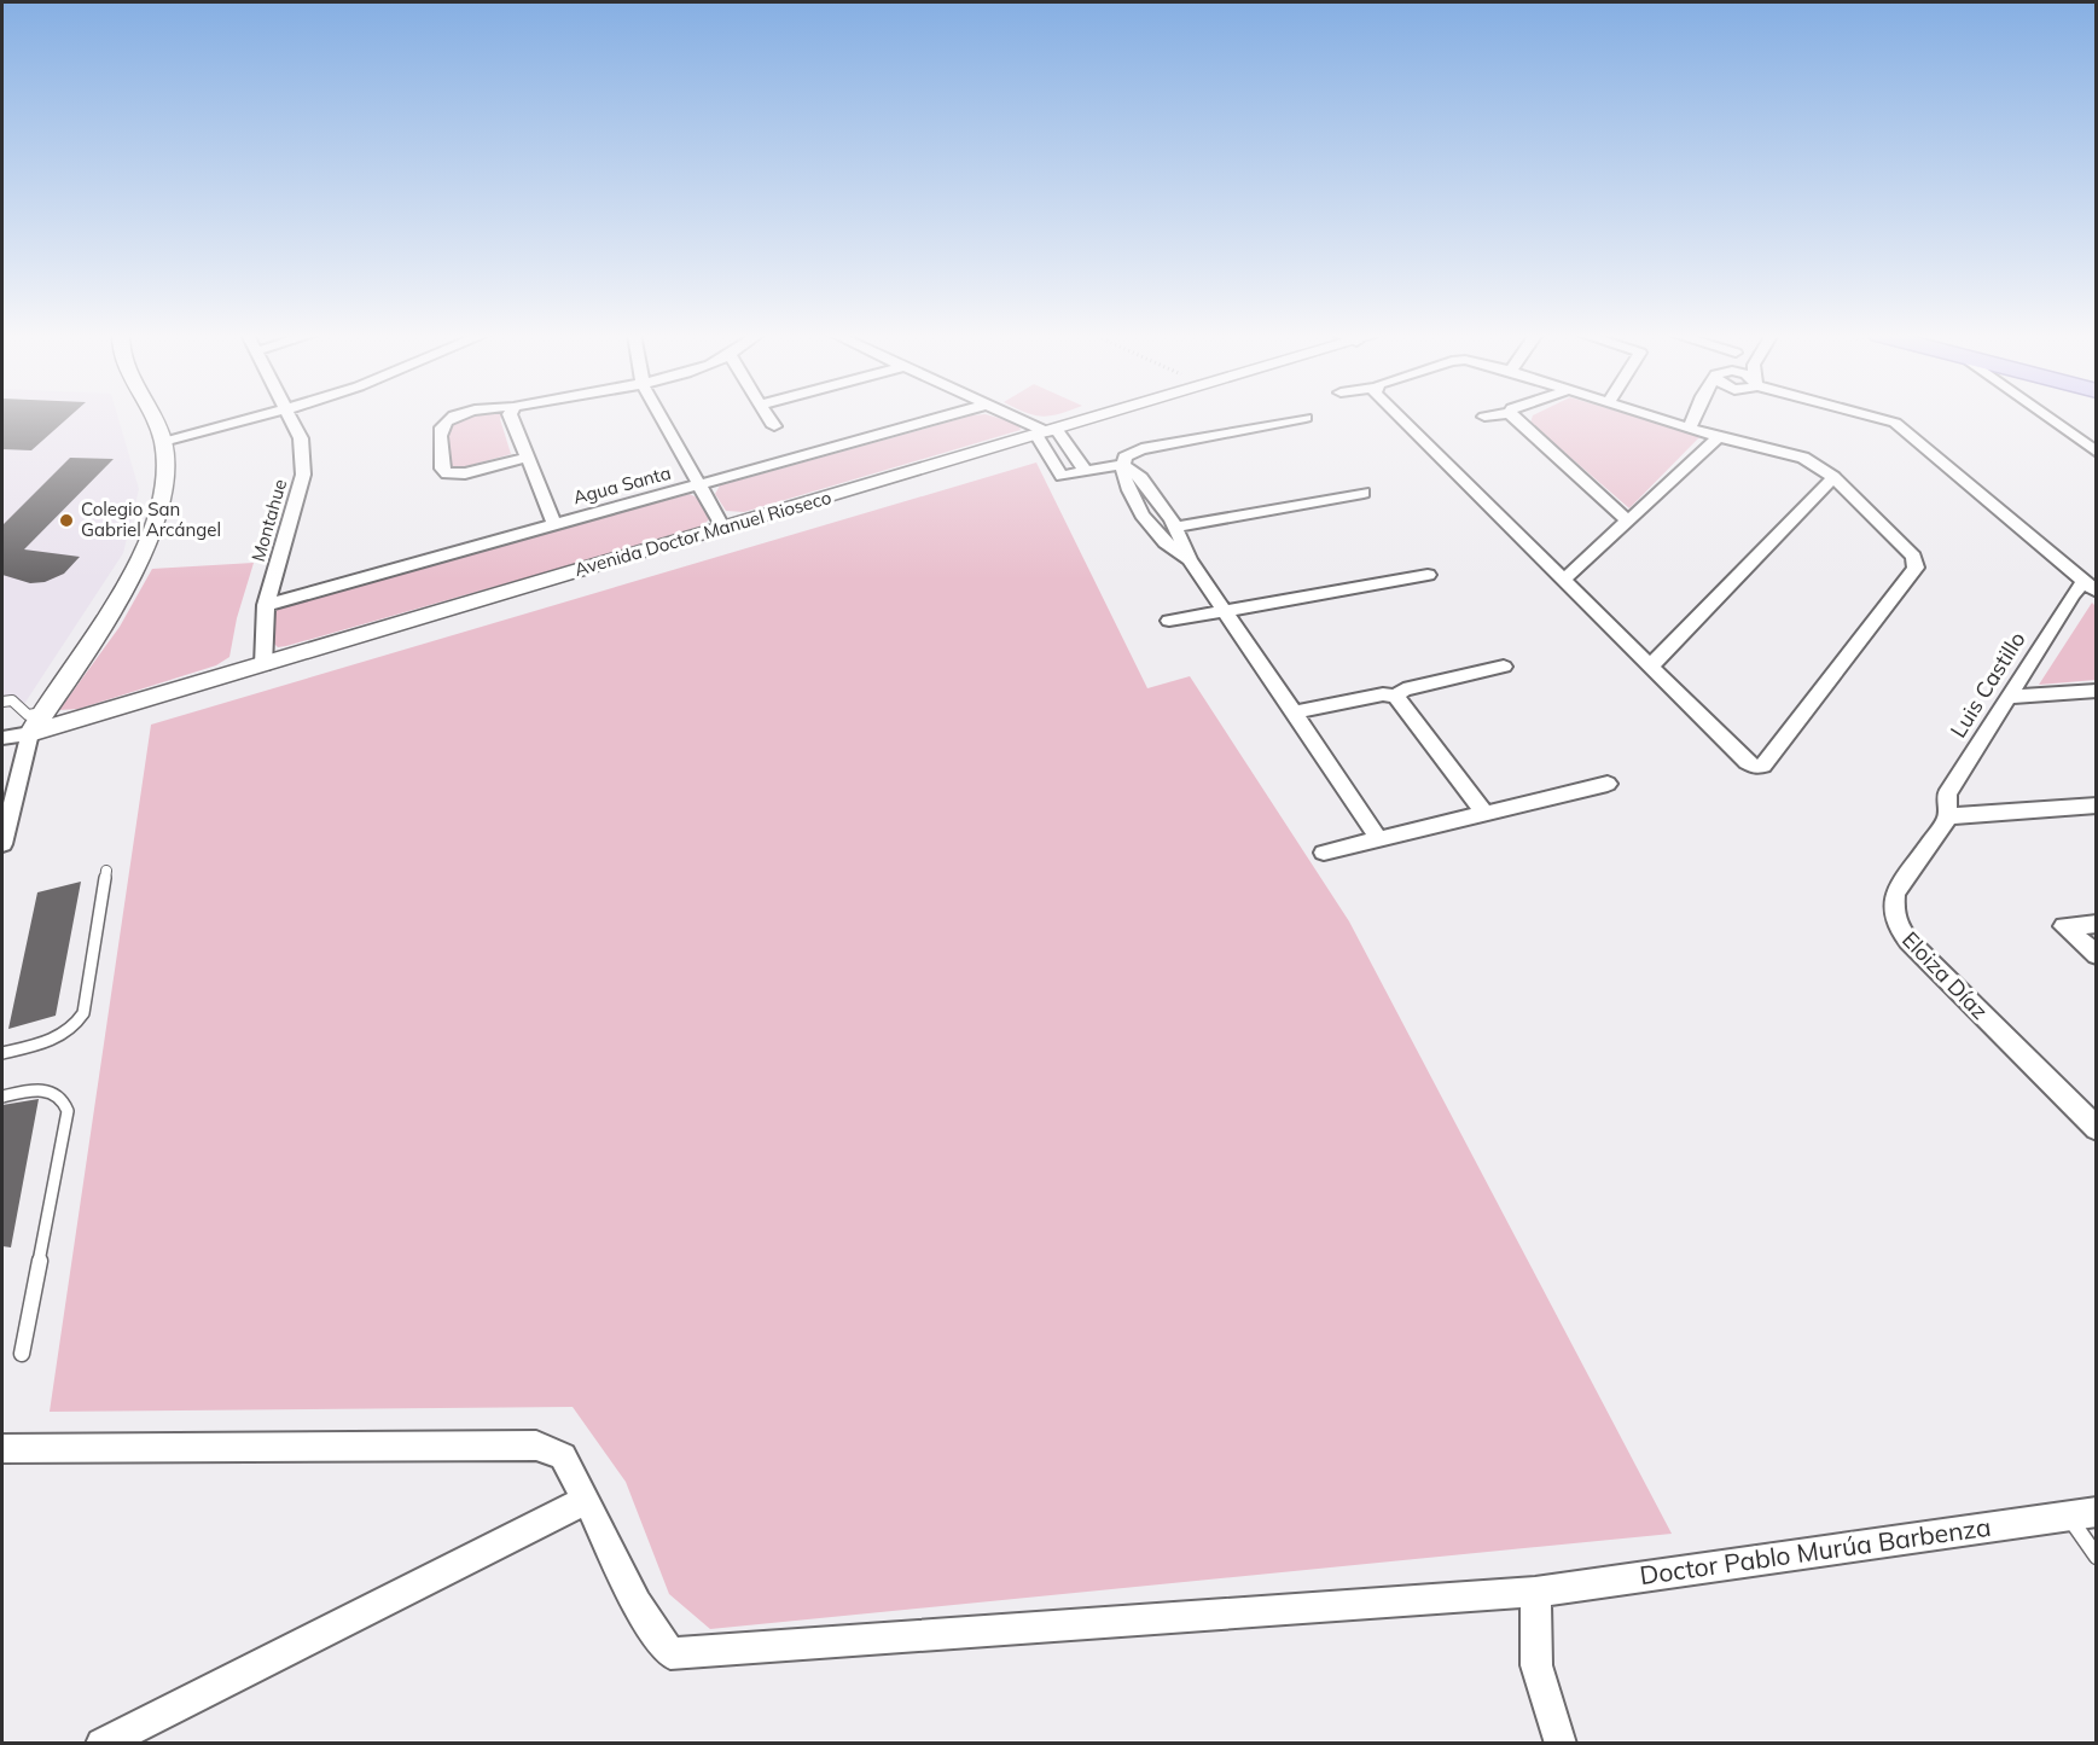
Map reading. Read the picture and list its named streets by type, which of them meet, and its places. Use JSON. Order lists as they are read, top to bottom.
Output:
{
  "streets": {
    "street": [
      "Agua Santa",
      "Montahue",
      "Avenida Doctor Manuel Rioseco",
      "Luis Castillo",
      "Eloiza Díaz",
      "Doctor Pablo Murúa Barbenza"
    ]
  },
  "crossings": [
    ["Agua Santa", "Montahue"],
    ["Montahue", "Avenida Doctor Manuel Rioseco"],
    ["Luis Castillo", "Eloiza Díaz"]
  ],
  "places": ["Colegio San Gabriel Arcángel"]
}
